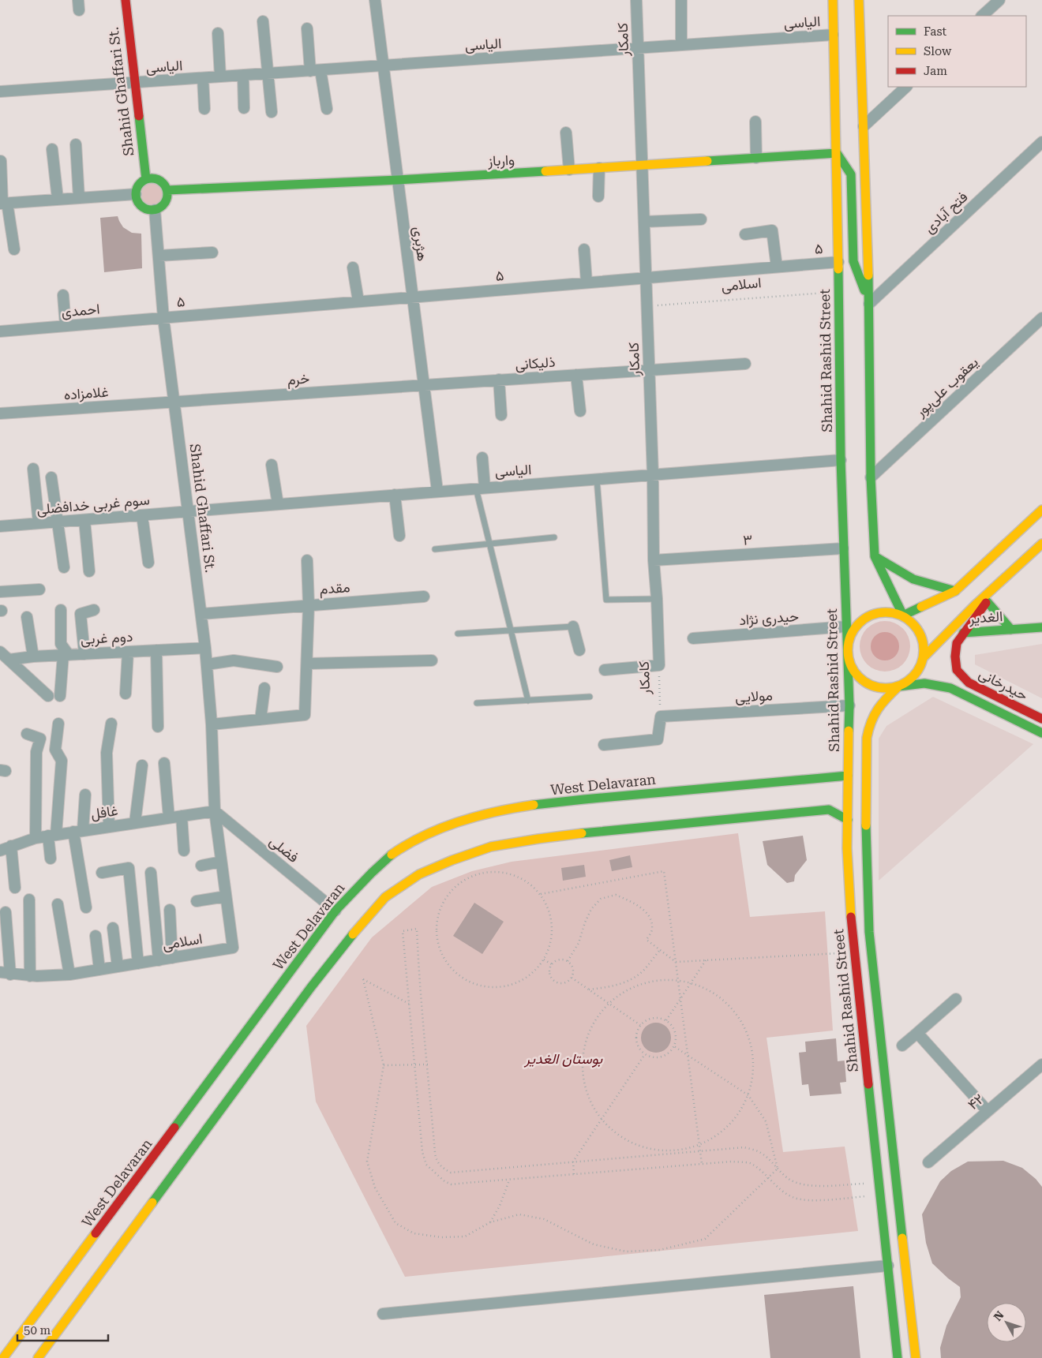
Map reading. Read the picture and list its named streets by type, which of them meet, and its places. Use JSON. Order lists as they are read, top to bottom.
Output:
{
  "streets": {
    "main road": [
      "Shahid Ghaffari St.",
      "وارباز",
      "Shahid Rashid Street",
      "الغدیر",
      "حیدرخانی",
      "West Delavaran"
    ],
    "street": [
      "الیاسی",
      "کامکار",
      "فتح آبادی",
      "هژبری",
      "۵",
      "اسلامی",
      "احمدی",
      "ذلیکانی",
      "خرم",
      "یعقوب علی‌پور",
      "غلامزاده",
      "سوم غربی خدافضلی",
      "۳",
      "مقدم",
      "حیدری نژاد",
      "دوم غربی",
      "مولایی",
      "غافل",
      "فضلی",
      "۴۲"
    ]
  },
  "crossings": [
    ["الیاسی", "کامکار"],
    ["الیاسی", "Shahid Ghaffari St."],
    ["الیاسی", "هژبری"],
    ["الیاسی", "Shahid Rashid Street"],
    ["الیاسی", "سوم غربی خدافضلی"],
    ["کامکار", "وارباز"],
    ["کامکار", "۵"],
    ["کامکار", "اسلامی"],
    ["کامکار", "ذلیکانی"],
    ["کامکار", "۳"],
    ["کامکار", "مولایی"],
    ["Shahid Ghaffari St.", "وارباز"],
    ["Shahid Ghaffari St.", "۵"],
    ["Shahid Ghaffari St.", "اسلامی"],
    ["Shahid Ghaffari St.", "احمدی"],
    ["Shahid Ghaffari St.", "خرم"],
    ["Shahid Ghaffari St.", "غلامزاده"],
    ["Shahid Ghaffari St.", "سوم غربی خدافضلی"],
    ["Shahid Ghaffari St.", "دوم غربی"],
    ["Shahid Ghaffari St.", "غافل"],
    ["Shahid Ghaffari St.", "فضلی"],
    ["وارباز", "هژبری"],
    ["وارباز", "Shahid Rashid Street"],
    ["هژبری", "۵"],
    ["هژبری", "ذلیکانی"],
    ["هژبری", "خرم"],
    ["۵", "احمدی"],
    ["۵", "Shahid Rashid Street"],
    ["اسلامی", "Shahid Rashid Street"],
    ["اسلامی", "غافل"],
    ["اسلامی", "فضلی"],
    ["Shahid Rashid Street", "۳"],
    ["Shahid Rashid Street", "حیدری نژاد"],
    ["Shahid Rashid Street", "حیدرخانی"],
    ["Shahid Rashid Street", "مولایی"],
    ["Shahid Rashid Street", "West Delavaran"],
    ["ذلیکانی", "خرم"],
    ["خرم", "غلامزاده"],
    ["الغدیر", "حیدرخانی"],
    ["West Delavaran", "فضلی"],
    ["غافل", "فضلی"]
  ],
  "parks": ["بوستان الغدیر"],
  "legend": ["Fast", "Slow", "Jam"],
  "scale_bar": "50 m",
  "north": "top left"
}
